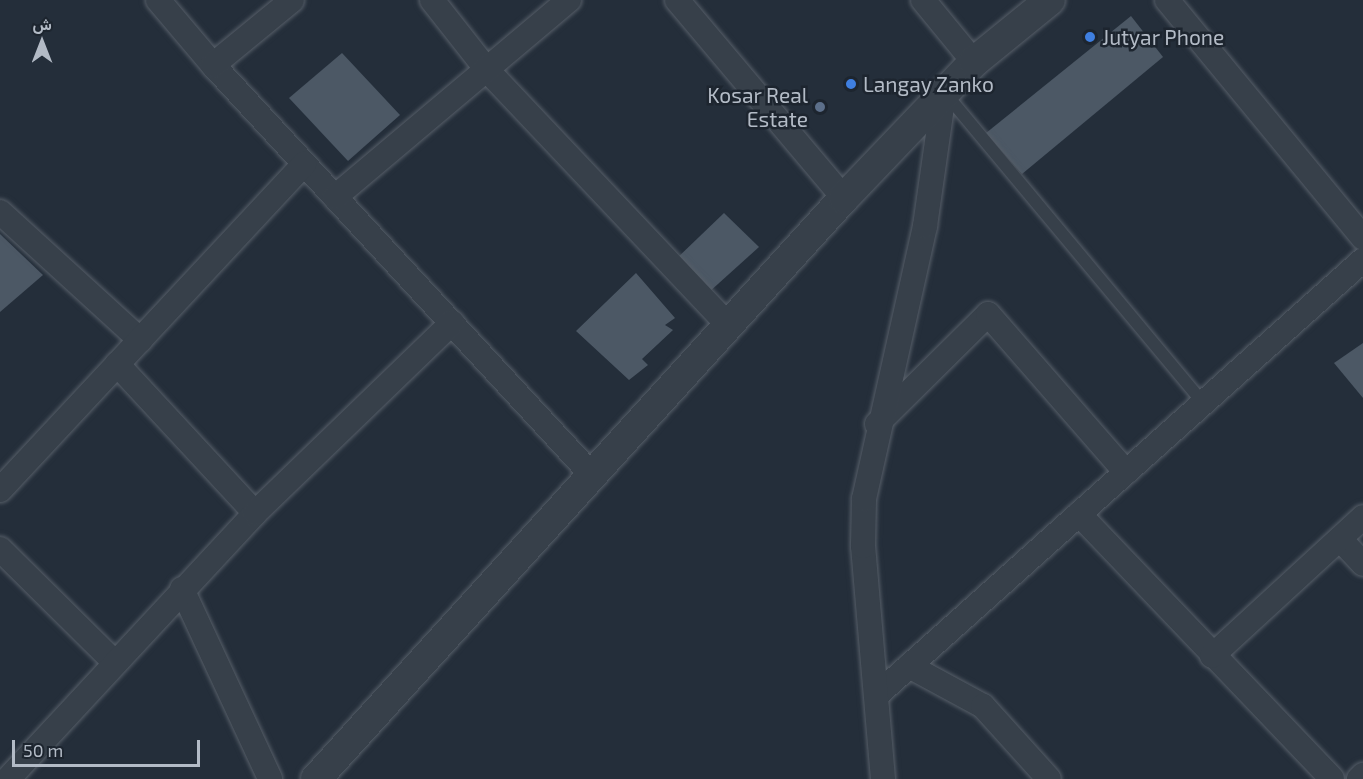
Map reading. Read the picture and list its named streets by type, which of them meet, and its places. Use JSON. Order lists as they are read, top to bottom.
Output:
{
  "places": ["Jutyar Phone", "Langay Zanko", "Kosar Real Estate"],
  "scale_bar": "50 m",
  "north": "top"
}
